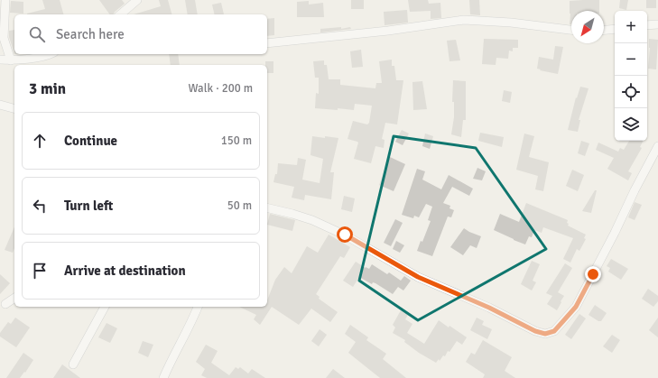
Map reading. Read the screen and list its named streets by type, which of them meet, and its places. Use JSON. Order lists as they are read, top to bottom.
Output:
{
  "north": "bottom left",
  "page": {
    "map_buttons": ["+", "−"],
    "search": "Search here",
    "heading": ["3 min", "Walk · 200 m"],
    "list": [
      ["Continue", "150 m"],
      ["Turn left", "50 m"],
      "Arrive at destination"
    ]
  }
}
